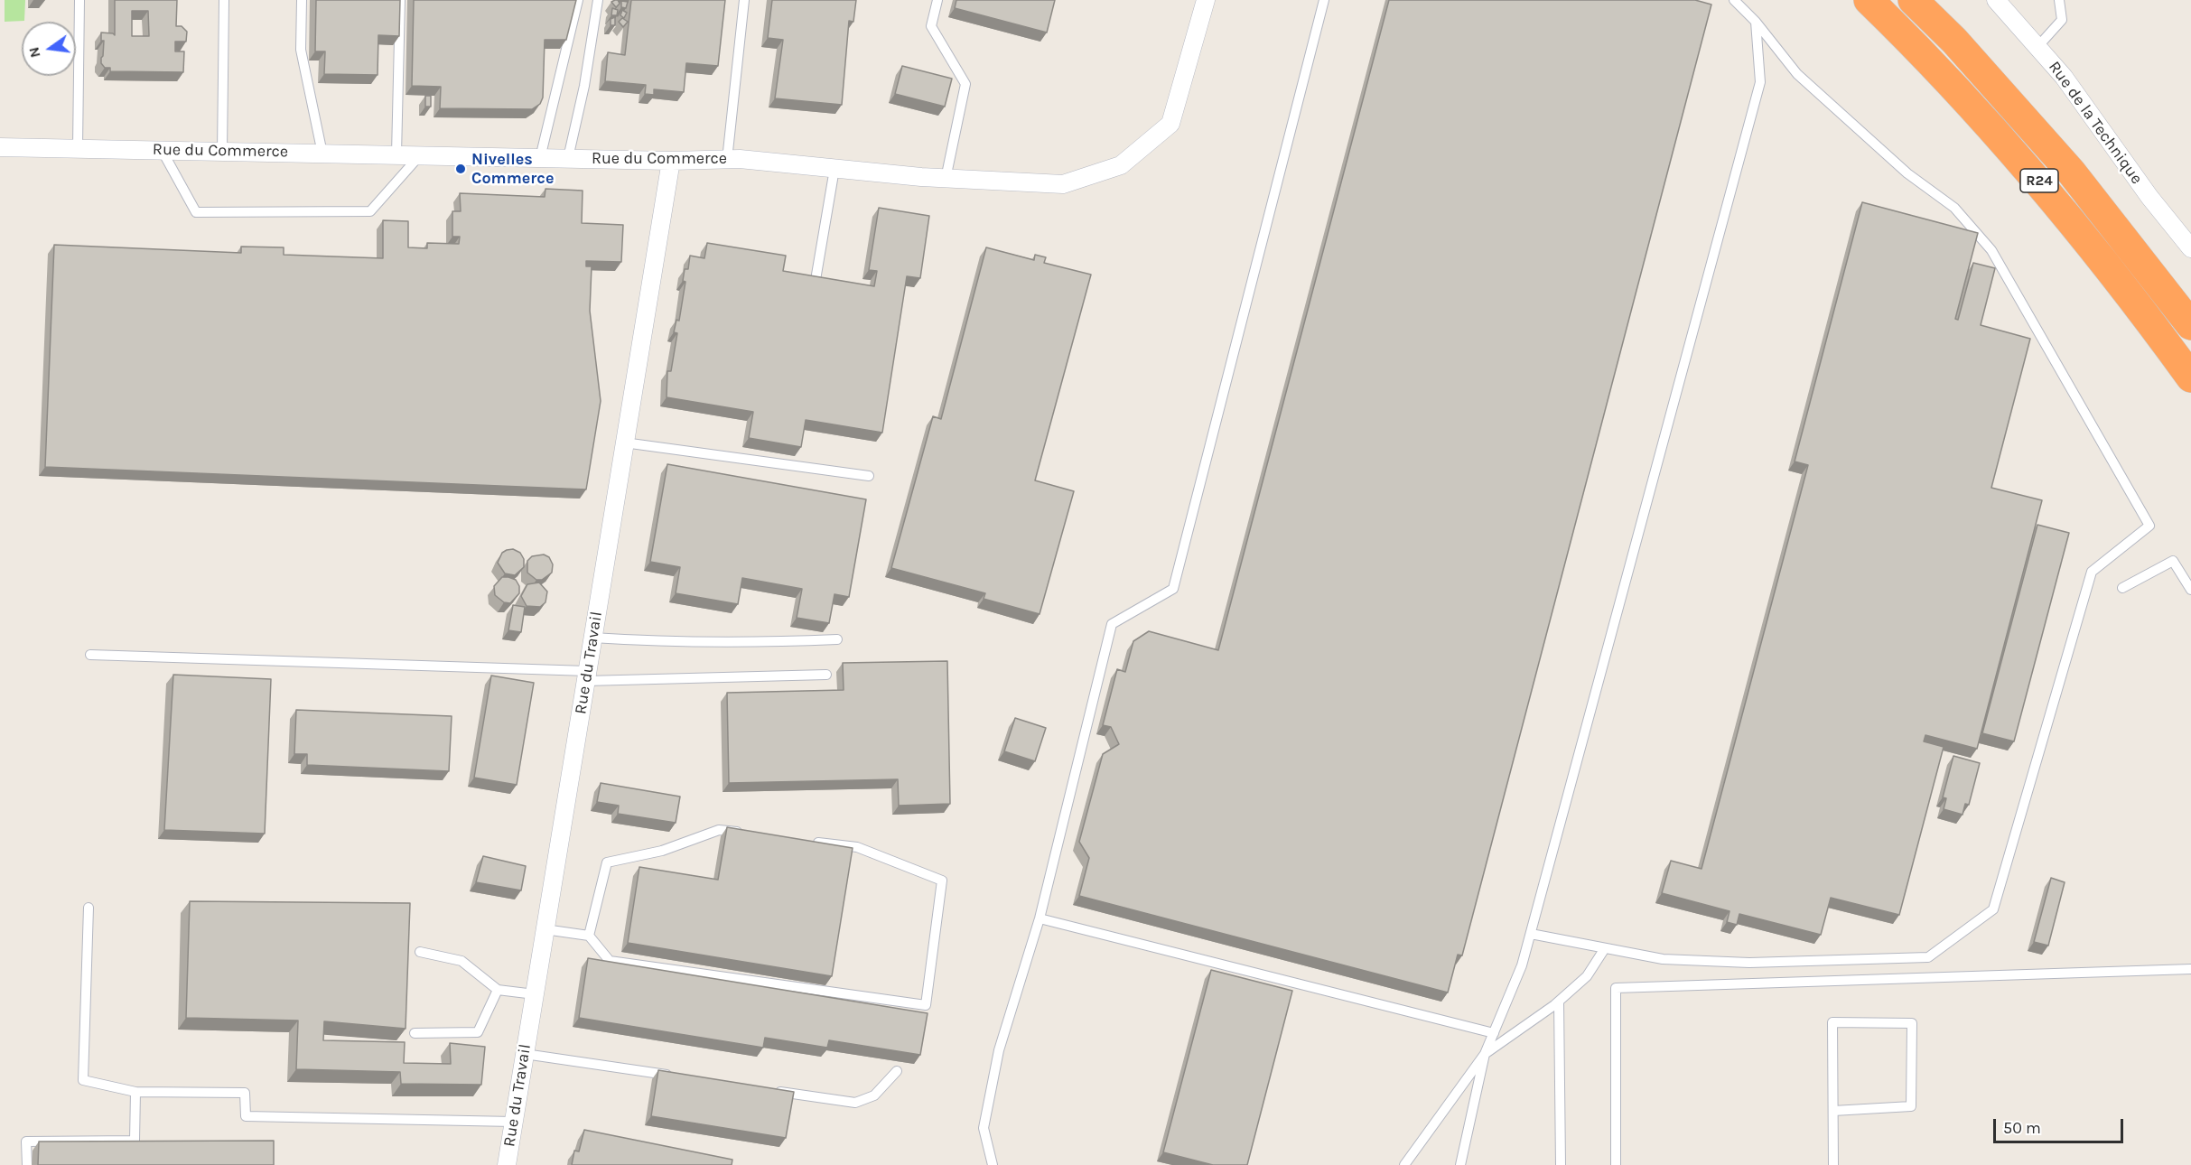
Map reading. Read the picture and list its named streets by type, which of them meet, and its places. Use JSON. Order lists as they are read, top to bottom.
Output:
{
  "streets": {
    "highway": ["R24"],
    "street": ["Rue de la Technique", "Rue du Commerce", "Rue du Travail"]
  },
  "crossings": [
    ["Rue du Commerce", "Rue du Travail"]
  ],
  "places": ["Nivelles Commerce"],
  "scale_bar": "50 m",
  "north": "left"
}
